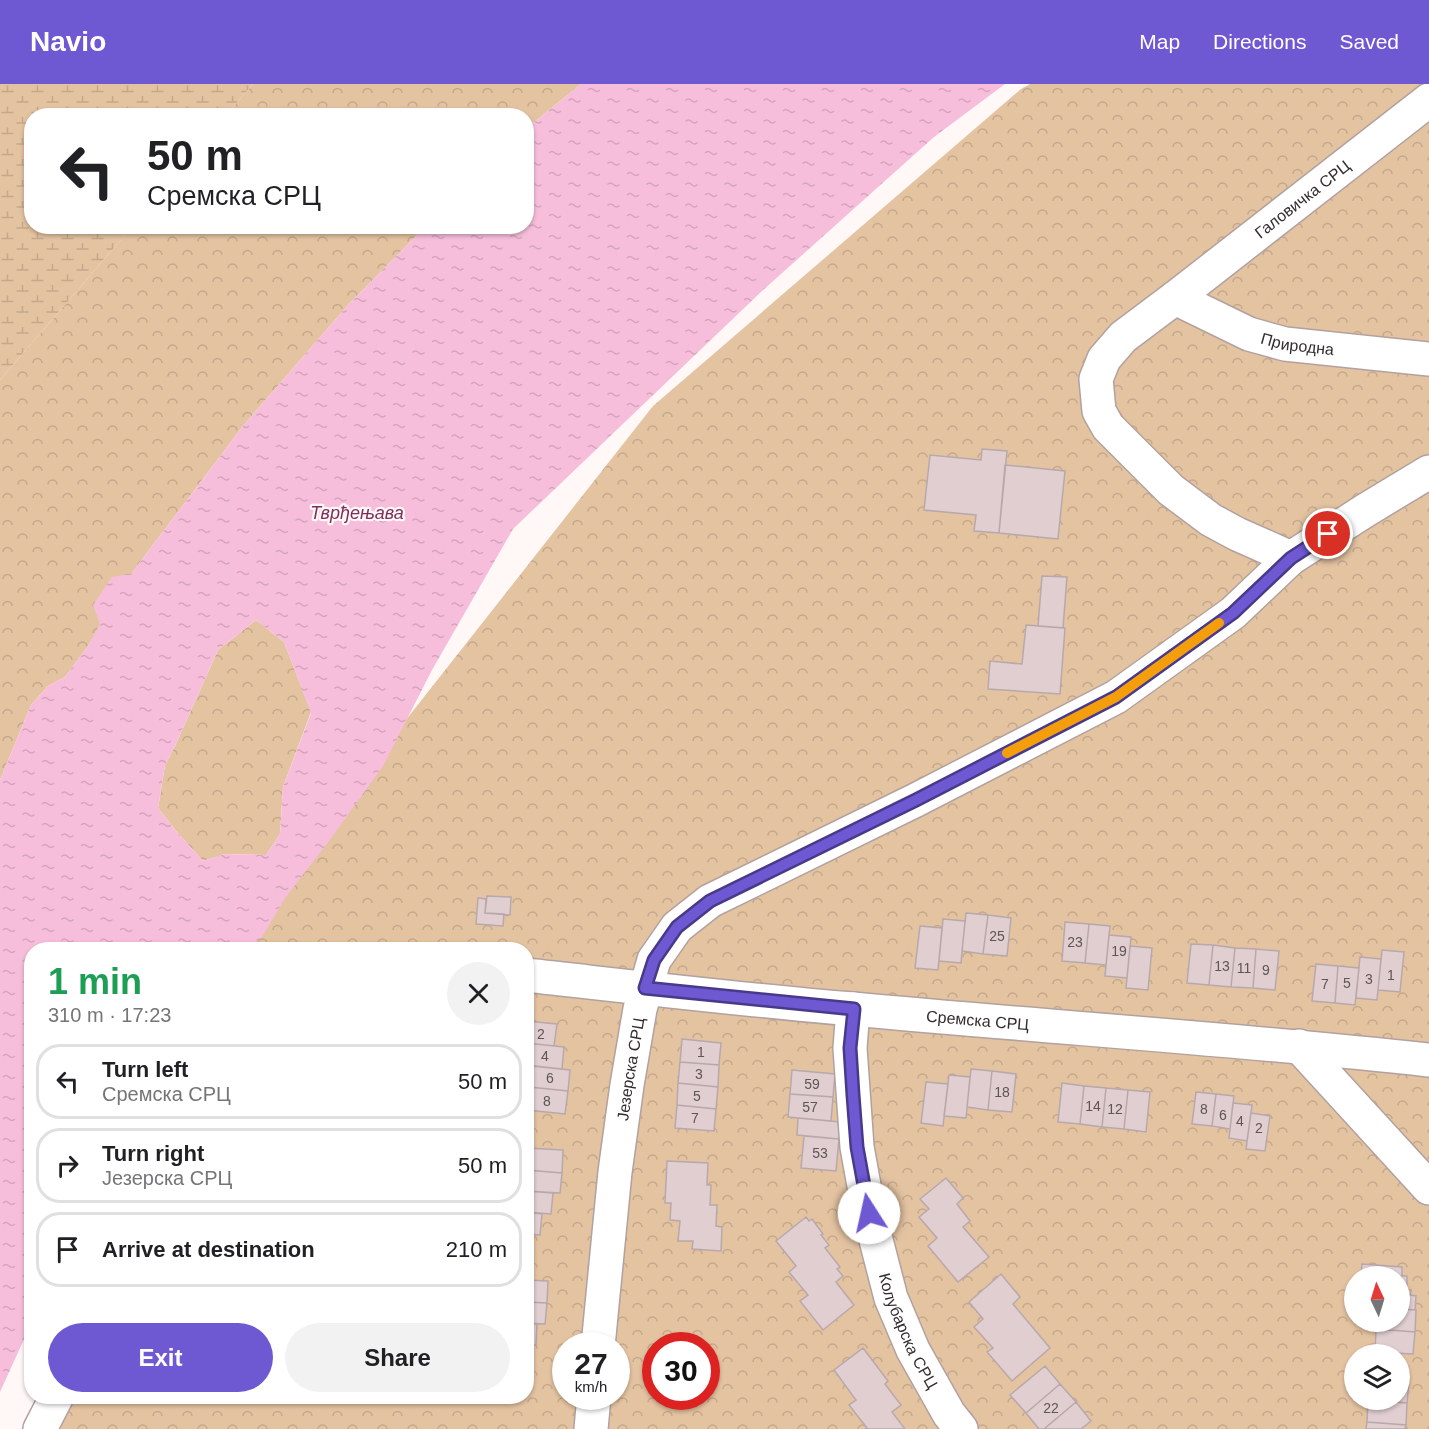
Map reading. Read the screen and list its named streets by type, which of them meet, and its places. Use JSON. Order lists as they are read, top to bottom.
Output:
{
  "streets": {
    "street": [
      "Галовичка СРЦ",
      "Природна",
      "Сремска СРЦ",
      "Језерска СРЦ",
      "Колубарска СРЦ"
    ]
  },
  "crossings": [
    ["Галовичка СРЦ", "Природна"],
    ["Галовичка СРЦ", "Језерска СРЦ"],
    ["Сремска СРЦ", "Језерска СРЦ"],
    ["Сремска СРЦ", "Колубарска СРЦ"]
  ],
  "water": ["Тврђењава"],
  "house_numbers": [
    "25",
    "23",
    "19",
    "13",
    "11",
    "9",
    "1",
    "3",
    "5",
    "7",
    "2",
    "1",
    "4",
    "3",
    "6",
    "59",
    "18",
    "5",
    "8",
    "14",
    "57",
    "12",
    "8",
    "6",
    "7",
    "4",
    "2",
    "53",
    "22"
  ],
  "north": "top",
  "page": {
    "header": "Navio",
    "nav": ["Map", "Directions", "Saved"],
    "turn": ["50 m", "Сремска СРЦ"],
    "heading": ["1 min", "310 m · 17:23"],
    "list": [
      {
        "name": "Turn left",
        "note": "Сремска СРЦ",
        "value": "50 m"
      },
      {
        "name": "Turn right",
        "note": "Језерска СРЦ",
        "value": "50 m"
      },
      {
        "name": "Arrive at destination",
        "value": "210 m"
      }
    ],
    "buttons": ["Exit", "Share"],
    "speed": "27 km/h",
    "limit": "30"
  }
}
